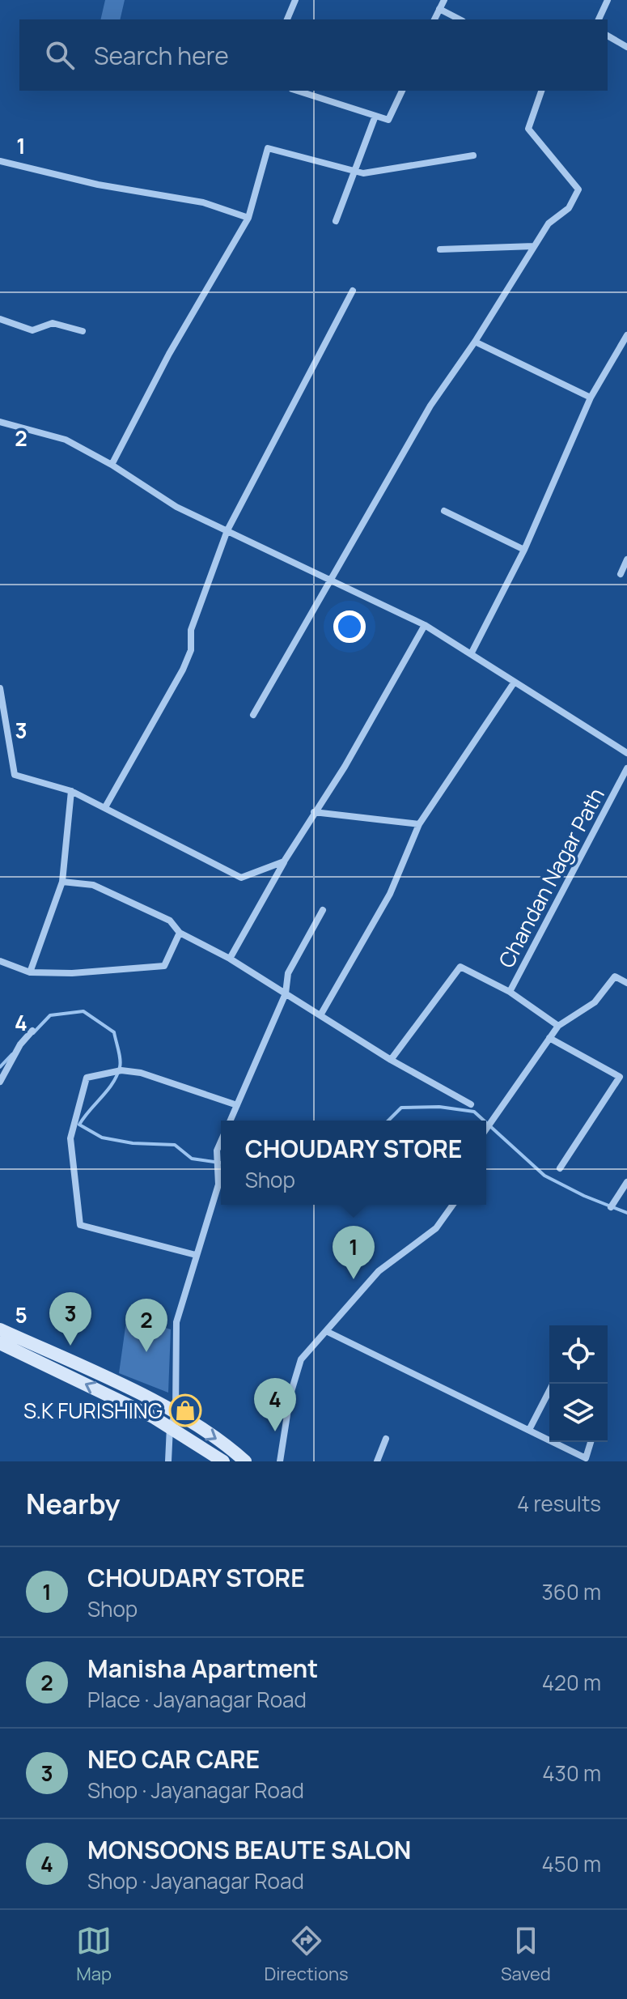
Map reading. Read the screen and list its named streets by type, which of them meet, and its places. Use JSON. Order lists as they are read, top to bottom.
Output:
{
  "streets": {
    "street": ["Chandan Nagar Path"]
  },
  "places": {
    "shop": ["S.K FURISHING"]
  },
  "page": {
    "search": "Search here",
    "popup": ["CHOUDARY STORE", "Shop"],
    "pins": [
      "1",
      "3",
      "2",
      "4"
    ],
    "heading": ["Nearby", "4 results"],
    "list": [
      {
        "mark": "1",
        "name": "CHOUDARY STORE",
        "note": "Shop",
        "value": "360 m"
      },
      {
        "mark": "2",
        "name": "Manisha Apartment",
        "note": "Place · Jayanagar Road",
        "value": "420 m"
      },
      {
        "mark": "3",
        "name": "NEO CAR CARE",
        "note": "Shop · Jayanagar Road",
        "value": "430 m"
      },
      {
        "mark": "4",
        "name": "MONSOONS BEAUTE SALON",
        "note": "Shop · Jayanagar Road",
        "value": "450 m"
      }
    ],
    "nav": ["Map", "Directions", "Saved"]
  },
  "grid": {
    "rows": [
      "1",
      "2",
      "3",
      "4",
      "5"
    ]
  }
}
